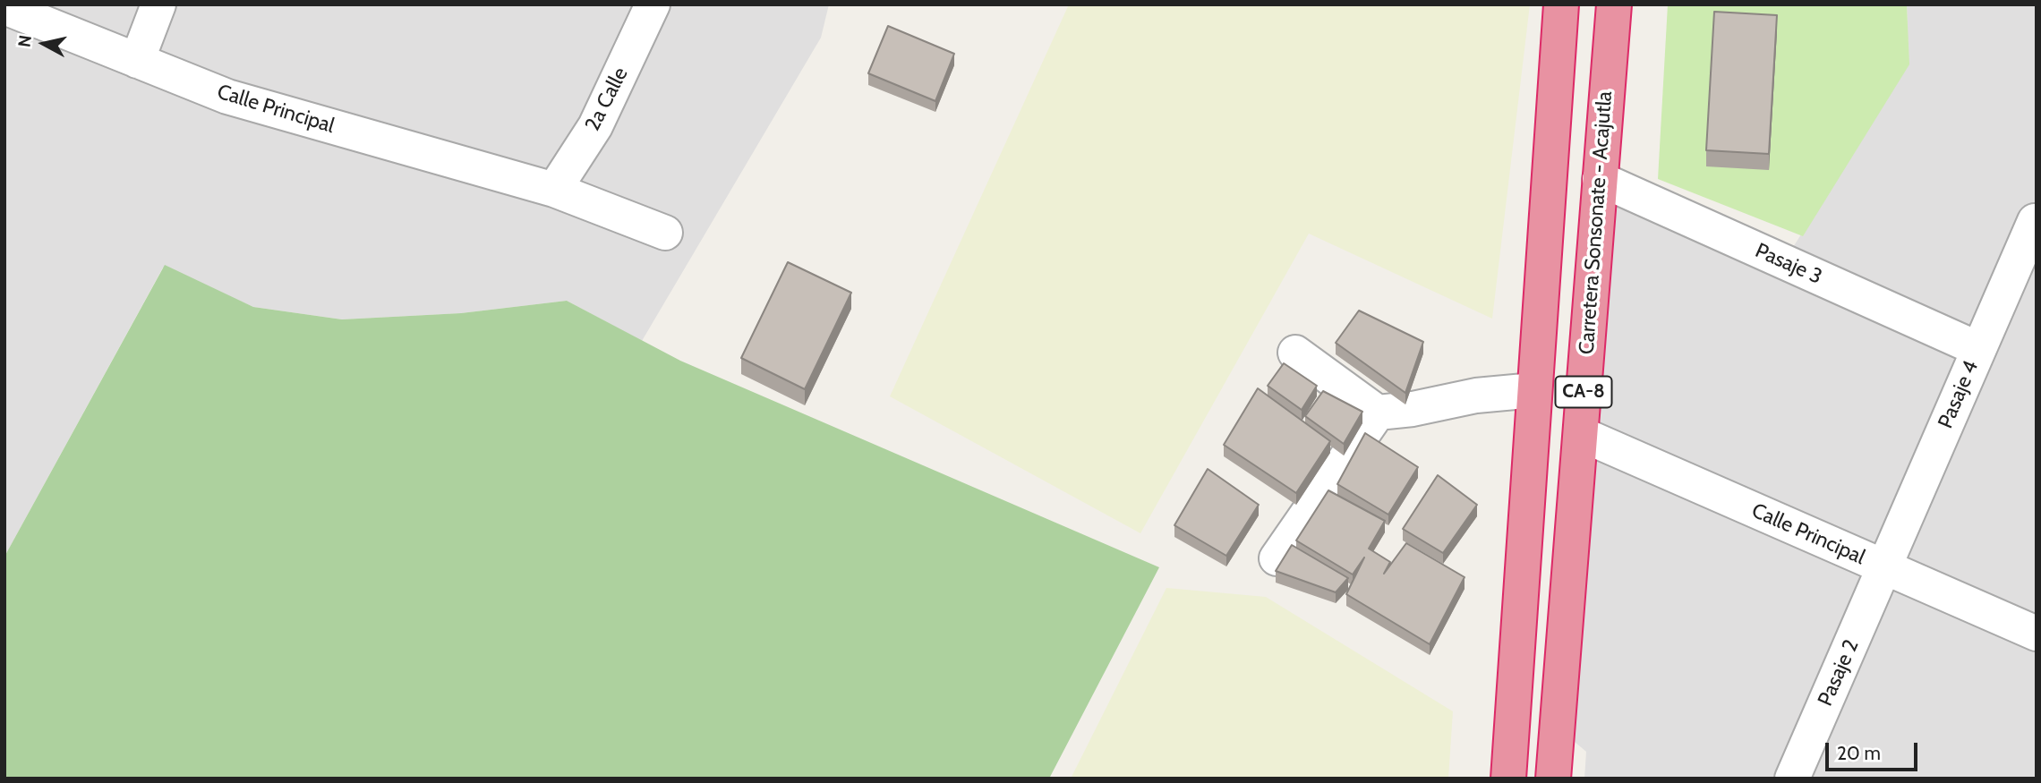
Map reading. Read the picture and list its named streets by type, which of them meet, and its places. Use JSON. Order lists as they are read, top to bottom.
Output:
{
  "streets": {
    "highway": ["Carretera Sonsonate - Acajutla", "CA-8"],
    "street": [
      "2a Calle",
      "Calle Principal",
      "Pasaje 3",
      "Pasaje 4",
      "Pasaje 2"
    ]
  },
  "crossings": [
    ["2a Calle", "Calle Principal"],
    ["Calle Principal", "Carretera Sonsonate - Acajutla"],
    ["Calle Principal", "Pasaje 4"],
    ["Calle Principal", "Pasaje 2"],
    ["Carretera Sonsonate - Acajutla", "Pasaje 3"],
    ["Pasaje 3", "Pasaje 4"],
    ["Pasaje 4", "Pasaje 2"]
  ],
  "scale_bar": "20 m",
  "north": "left"
}
